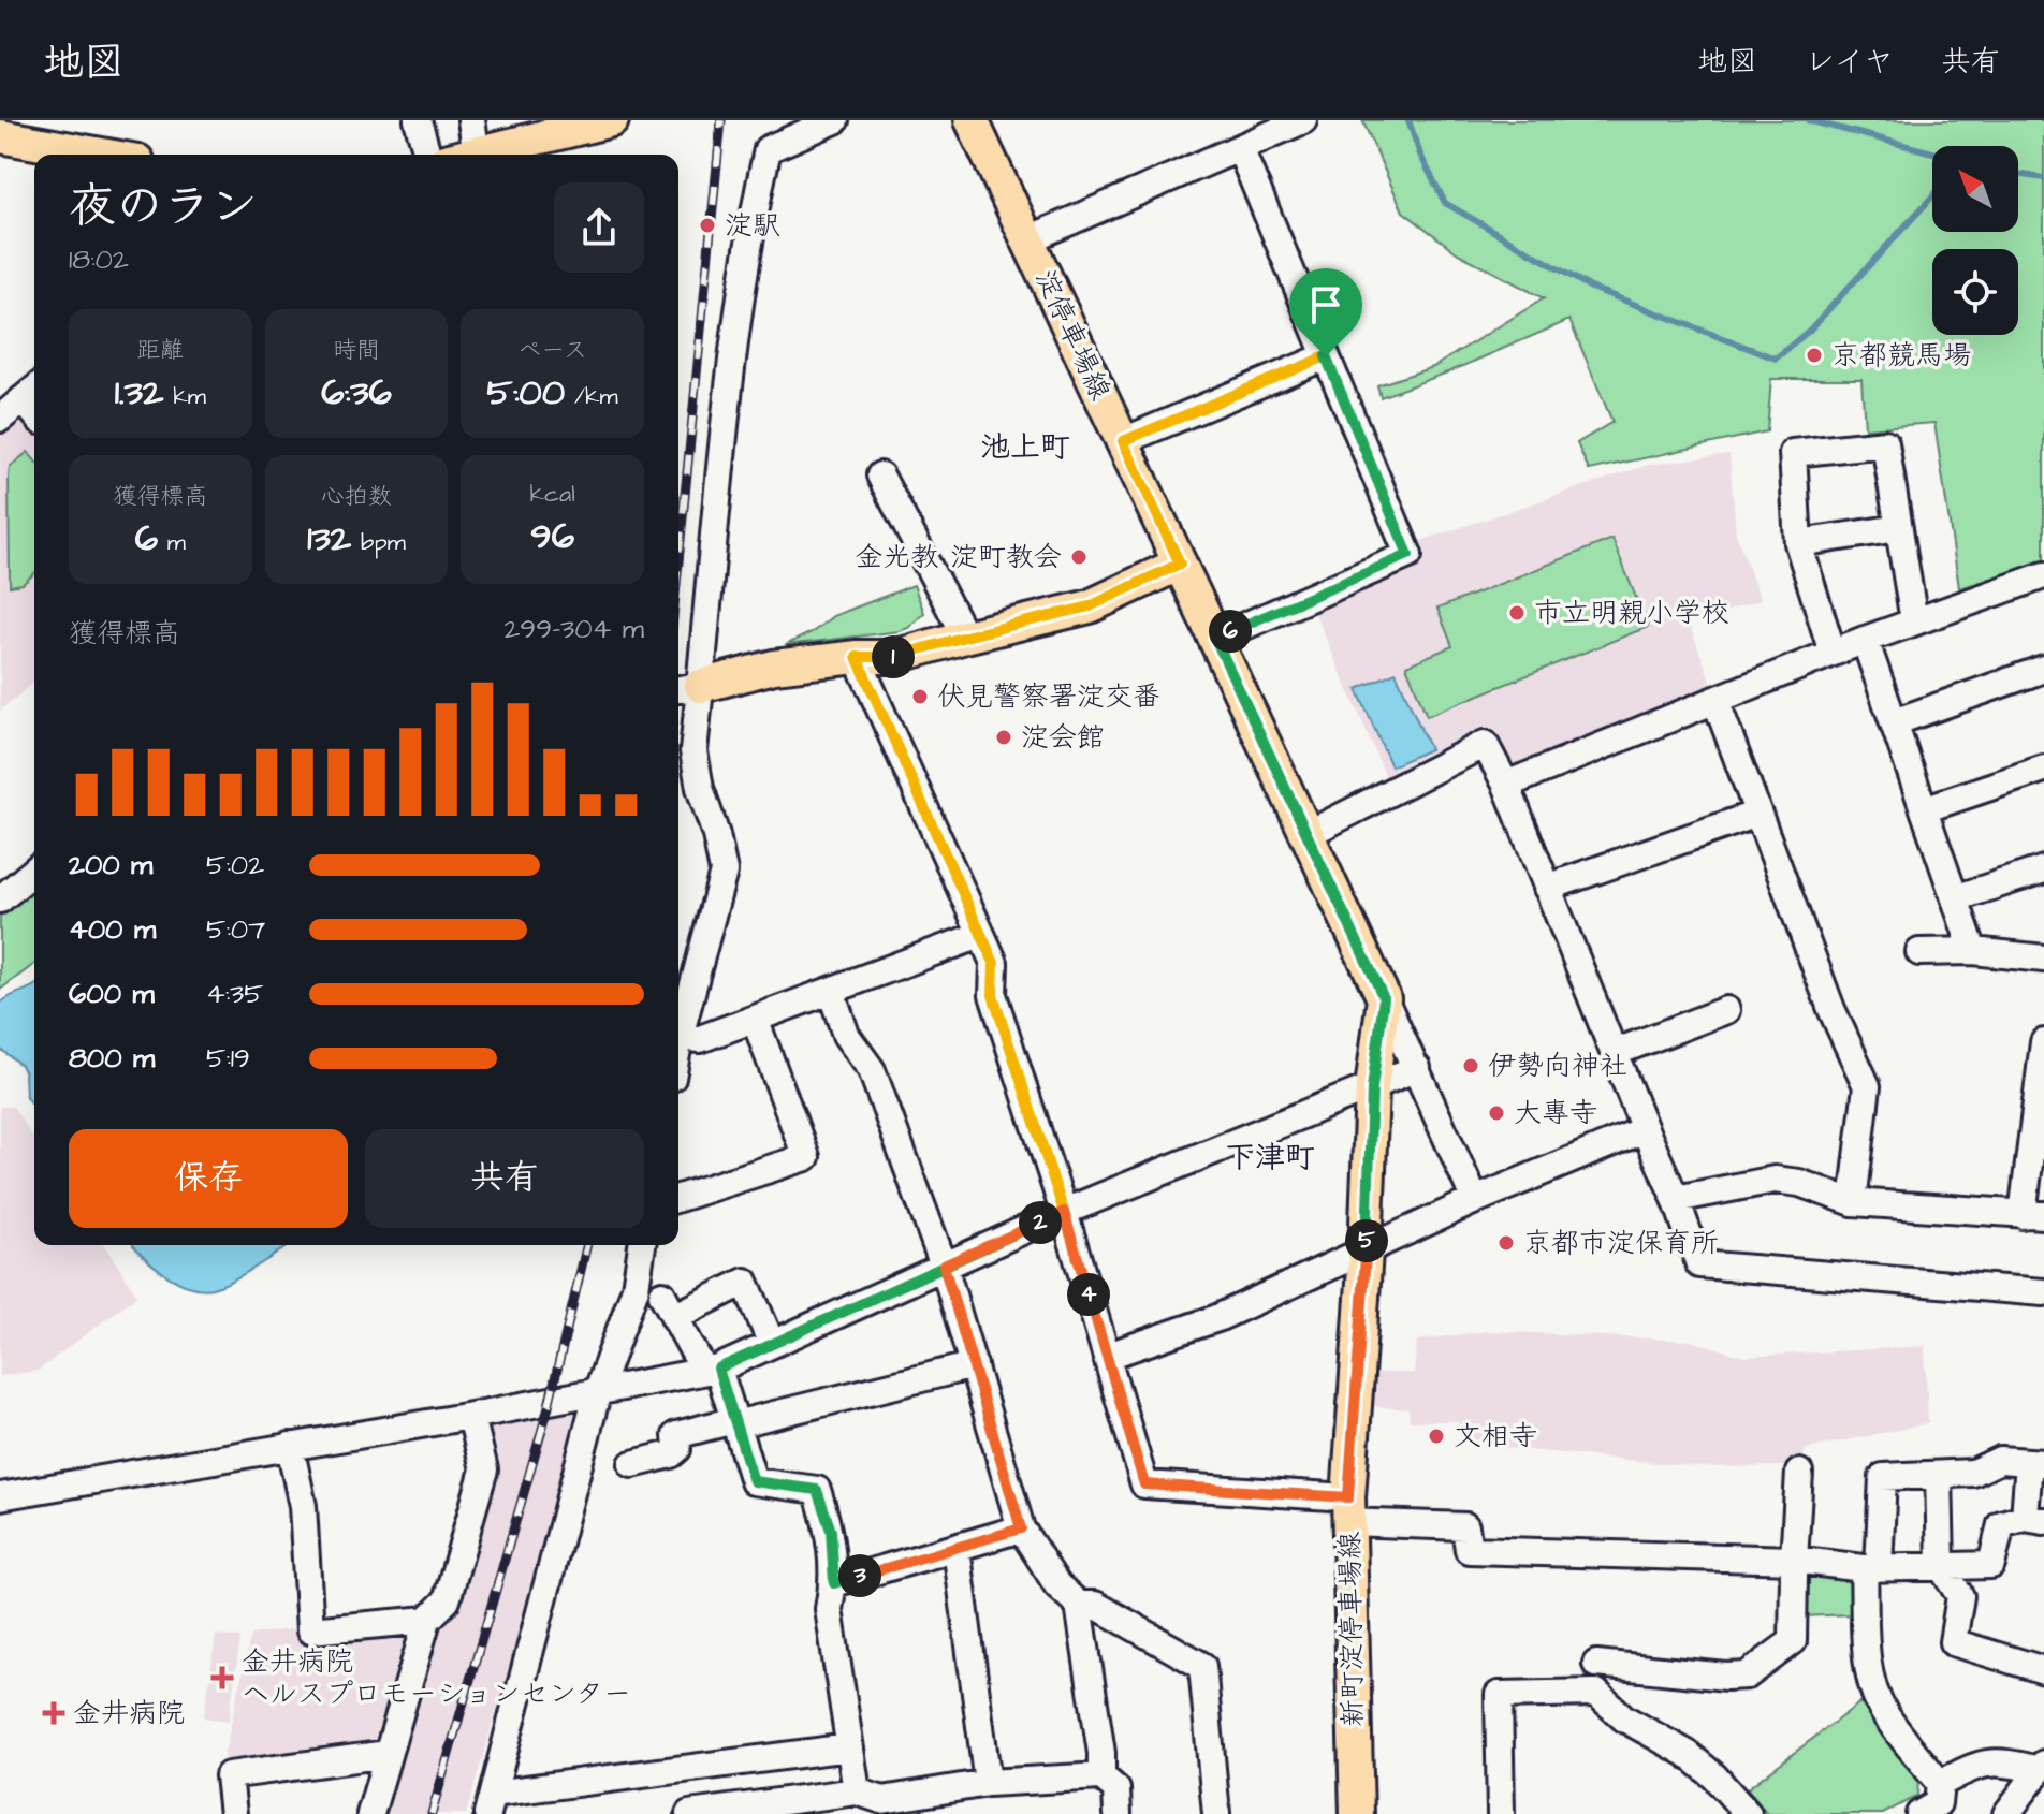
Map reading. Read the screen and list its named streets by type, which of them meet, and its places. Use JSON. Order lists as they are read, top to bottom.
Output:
{
  "streets": {
    "main road": ["淀停車場線", "新町淀停車場線"]
  },
  "districts": ["池上町", "下津町"],
  "places": {
    "other": [
      "淀駅",
      "京都競馬場",
      "金光教 淀町教会",
      "市立明親小学校",
      "伏見警察署淀交番",
      "淀会館",
      "伊勢向神社",
      "大專寺",
      "京都市淀保育所",
      "文相寺"
    ],
    "health": ["金井病院 ヘルスプロモーションセンター", "金井病院"]
  },
  "north": "top left",
  "page": {
    "header": "地図",
    "nav": ["地図", "レイヤ", "共有"],
    "heading": ["夜のラン", "18:02"],
    "stats": [
      ["距離", "1.32 km"],
      ["時間", "6:36"],
      ["ペース", "5:00 /km"],
      ["獲得標高", "6 m"],
      ["心拍数", "132 bpm"],
      ["kcal", "96"]
    ],
    "chart": ["獲得標高", "299–304 m"],
    "pins": [
      "6",
      "1",
      "2",
      "5",
      "4",
      "3"
    ],
    "list": [
      {
        "name": "200 m",
        "note": "5:02"
      },
      {
        "name": "400 m",
        "note": "5:07"
      },
      {
        "name": "600 m",
        "note": "4:35"
      },
      {
        "name": "800 m",
        "note": "5:19"
      }
    ],
    "buttons": ["保存", "共有"]
  }
}
